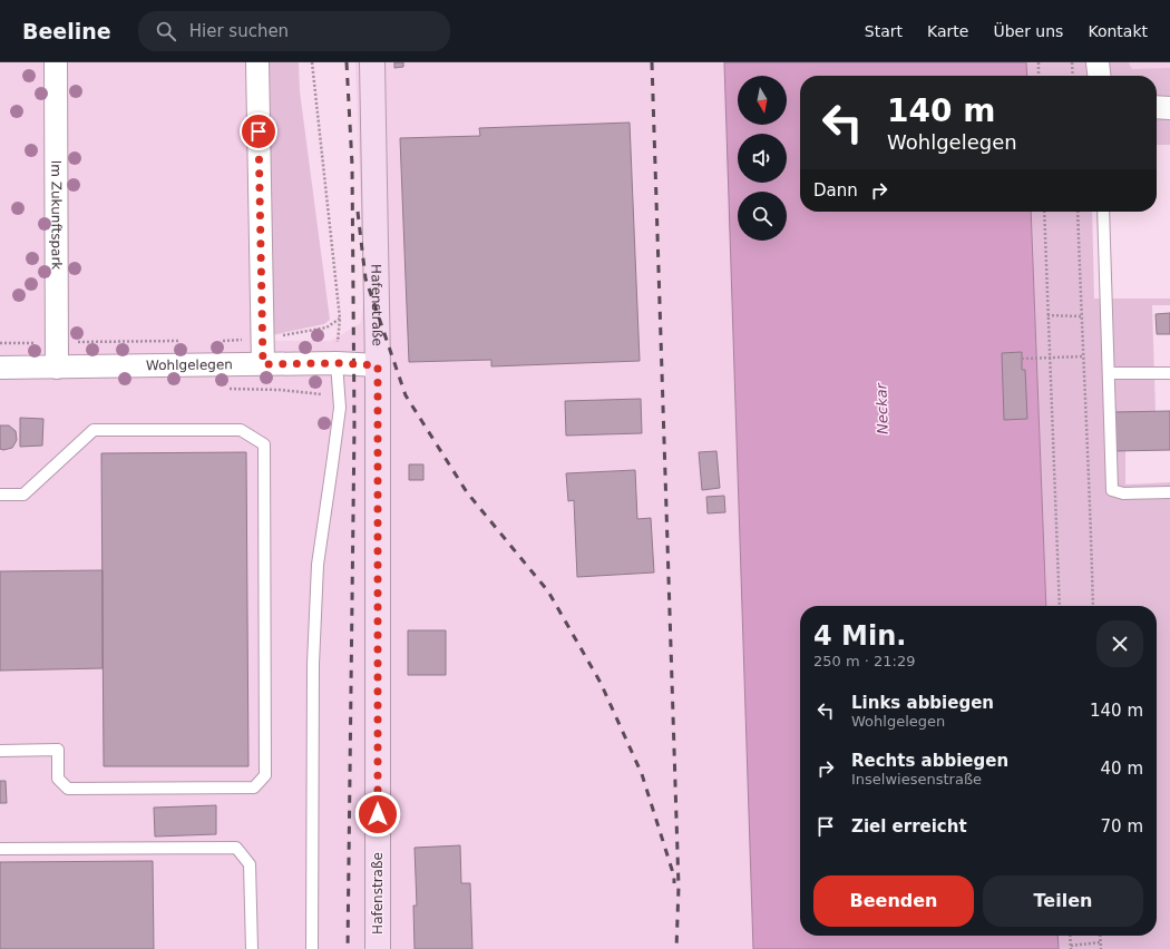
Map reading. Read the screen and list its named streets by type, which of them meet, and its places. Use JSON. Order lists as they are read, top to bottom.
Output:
{
  "streets": {
    "main road": ["Hafenstraße"],
    "street": ["Im Zukunftspark", "Wohlgelegen"]
  },
  "crossings": [
    ["Im Zukunftspark", "Wohlgelegen"],
    ["Hafenstraße", "Wohlgelegen"]
  ],
  "water": ["Neckar"],
  "north": "bottom",
  "page": {
    "header": "Beeline",
    "search": "Hier suchen",
    "nav": [
      "Start",
      "Karte",
      "Über uns",
      "Kontakt"
    ],
    "turn": ["140 m", "Wohlgelegen"],
    "then": "Dann",
    "heading": ["4 Min.", "250 m · 21:29"],
    "list": [
      {
        "name": "Links abbiegen",
        "note": "Wohlgelegen",
        "value": "140 m"
      },
      {
        "name": "Rechts abbiegen",
        "note": "Inselwiesenstraße",
        "value": "40 m"
      },
      {
        "name": "Ziel erreicht",
        "value": "70 m"
      }
    ],
    "buttons": ["Beenden", "Teilen"]
  }
}
